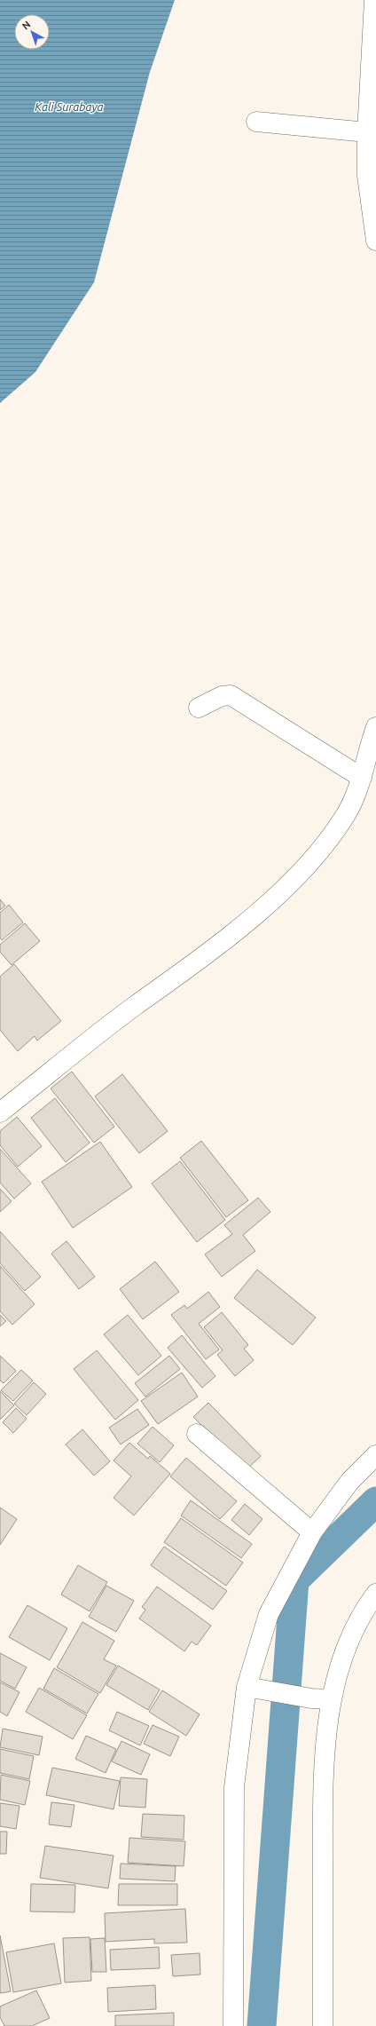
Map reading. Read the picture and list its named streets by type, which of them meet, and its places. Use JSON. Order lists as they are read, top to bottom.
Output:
{
  "water": ["Kali Surabaya"],
  "north": "top left"
}
